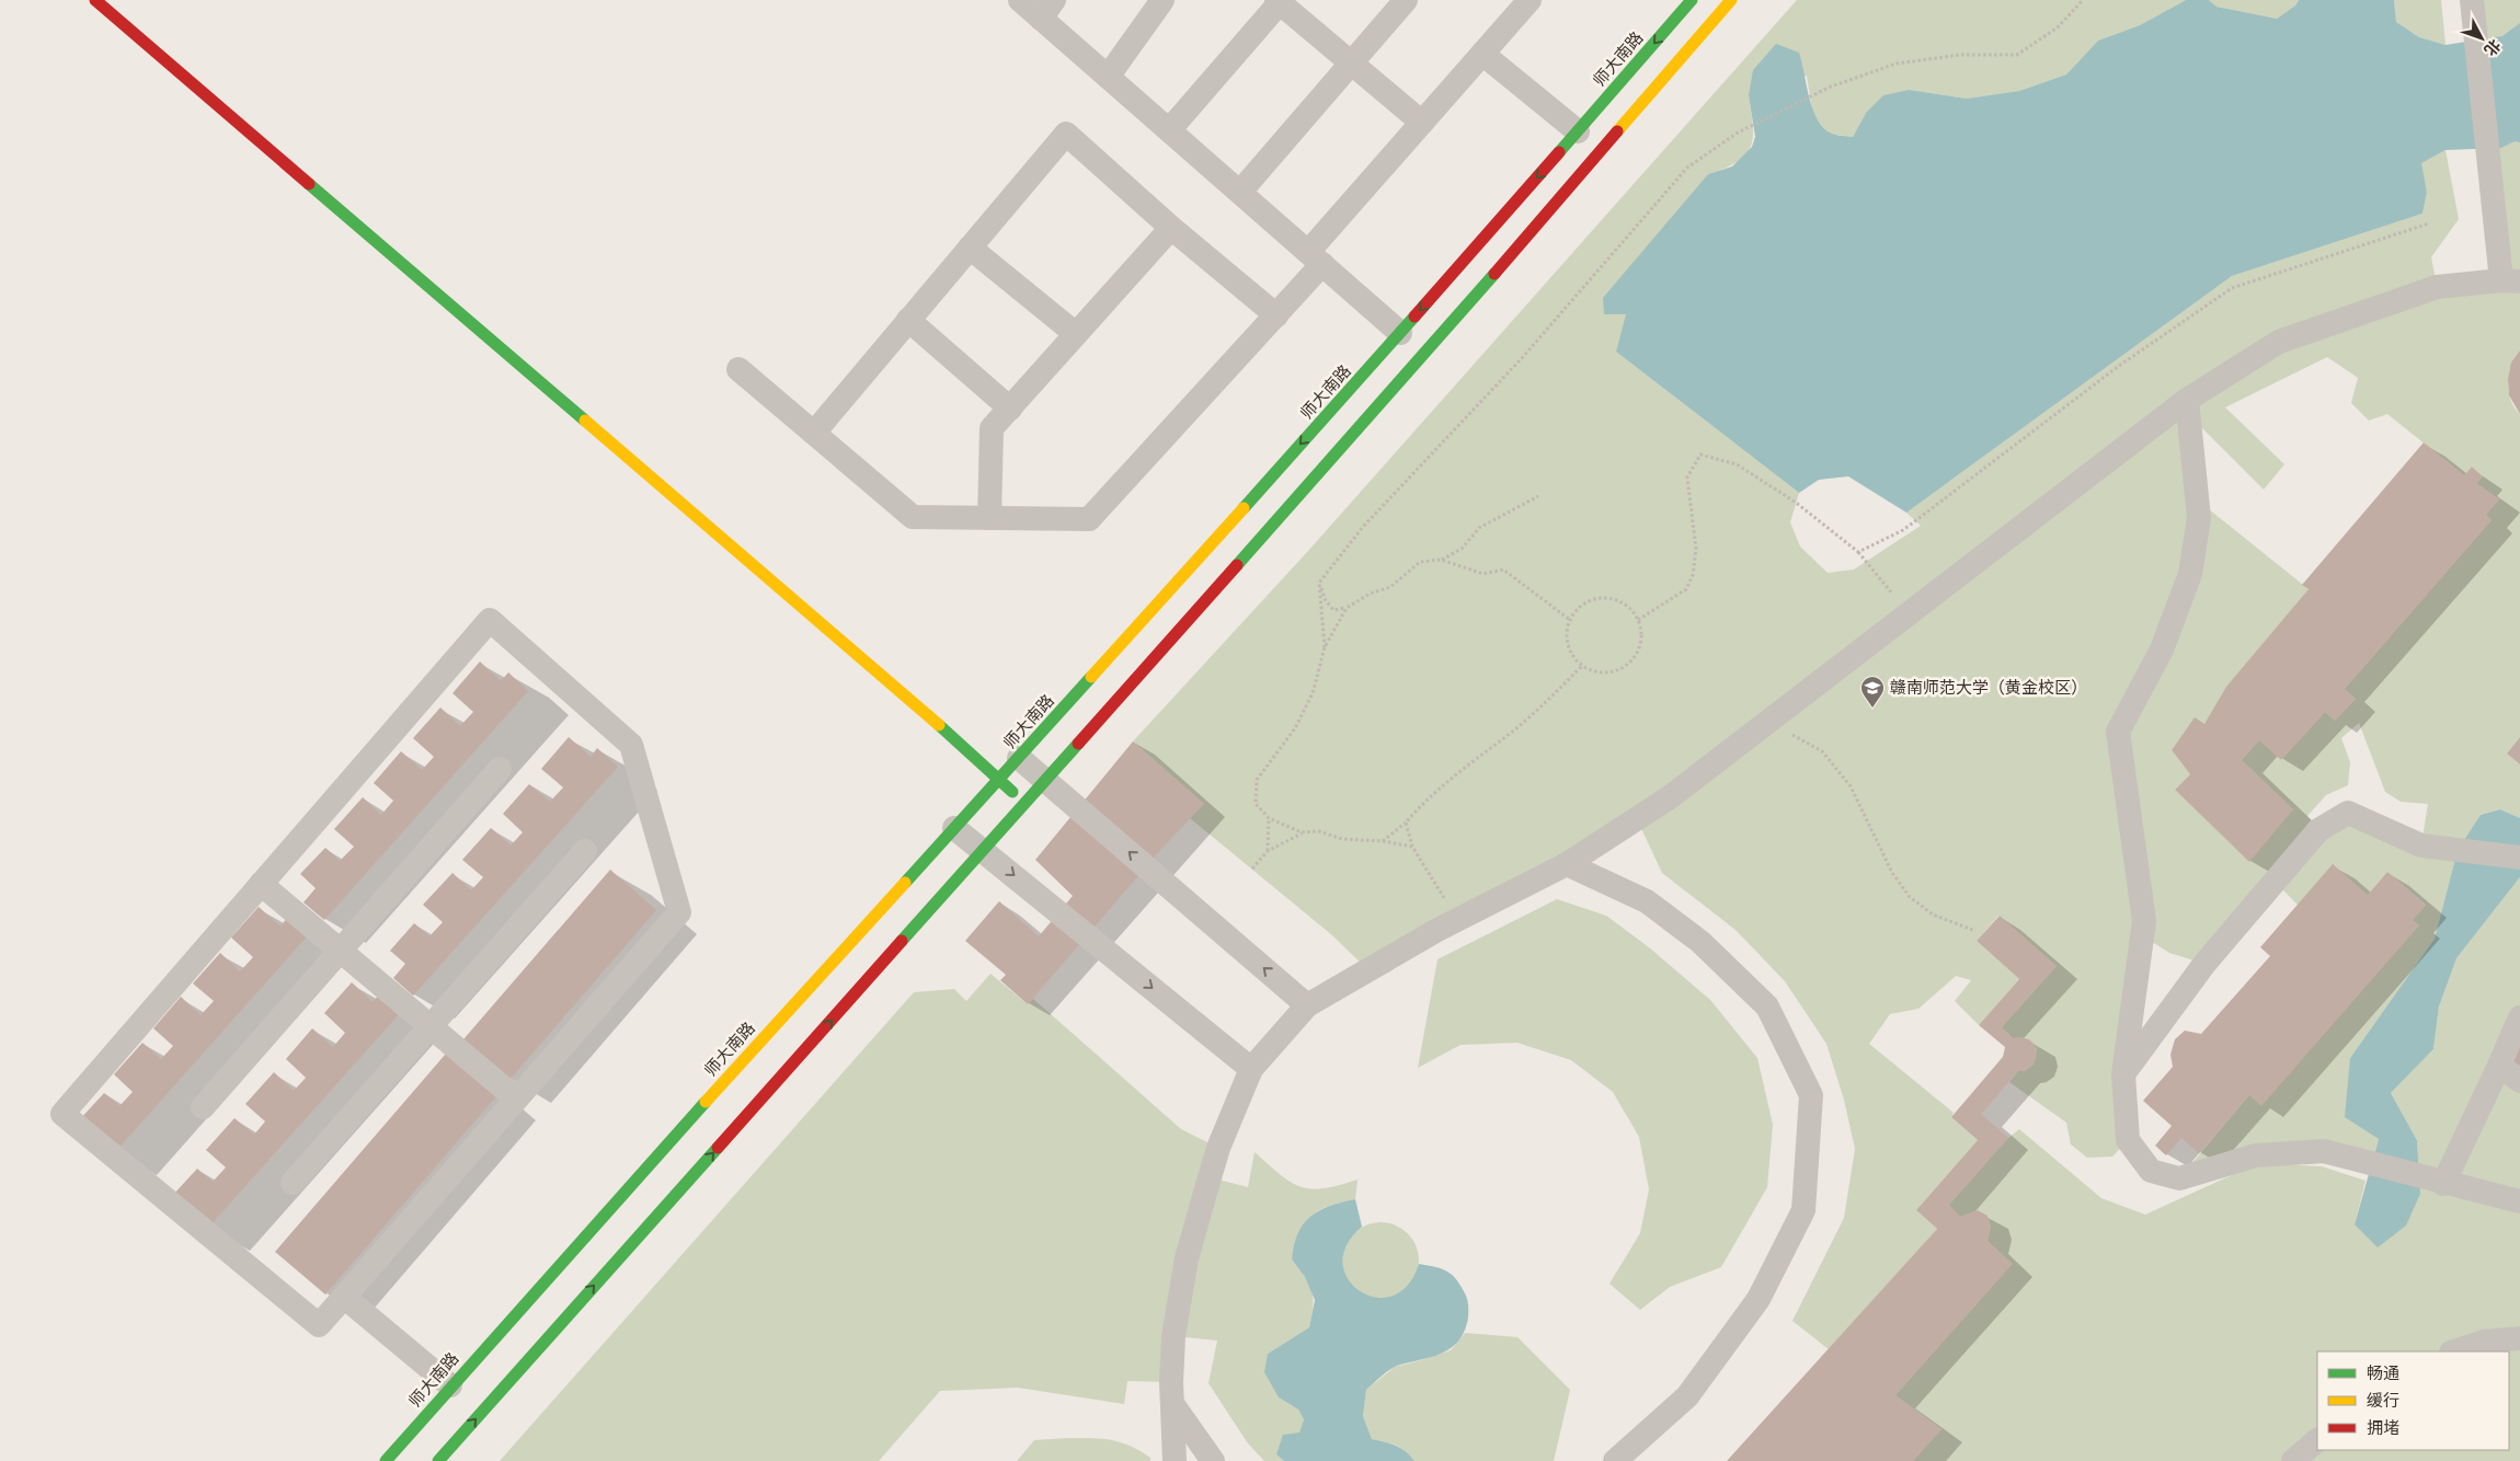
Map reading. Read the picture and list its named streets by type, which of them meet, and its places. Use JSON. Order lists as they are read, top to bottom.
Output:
{
  "streets": {
    "main road": ["师大南路"]
  },
  "places": {
    "school or university": ["赣南师范大学（黄金校区）"]
  },
  "legend": ["畅通", "缓行", "拥堵"],
  "north": "bottom right"
}
